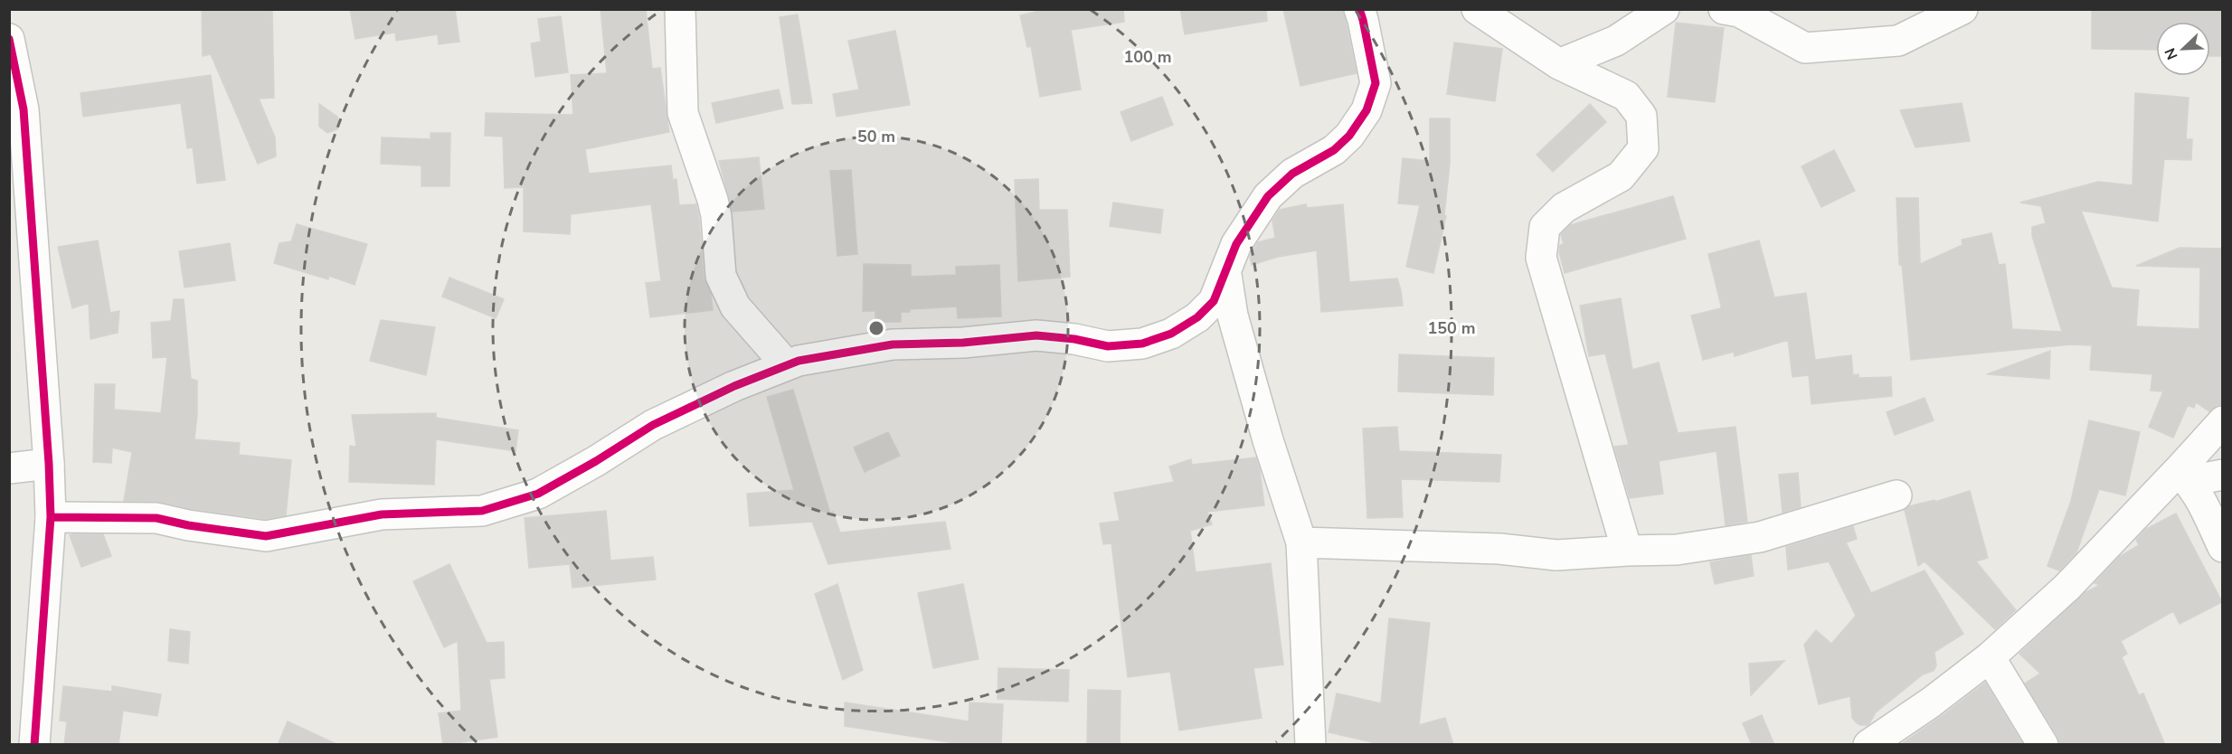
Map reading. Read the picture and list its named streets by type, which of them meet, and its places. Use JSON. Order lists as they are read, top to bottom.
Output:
{
  "north": "bottom left",
  "rings": ["100 m", "50 m", "150 m"]
}
